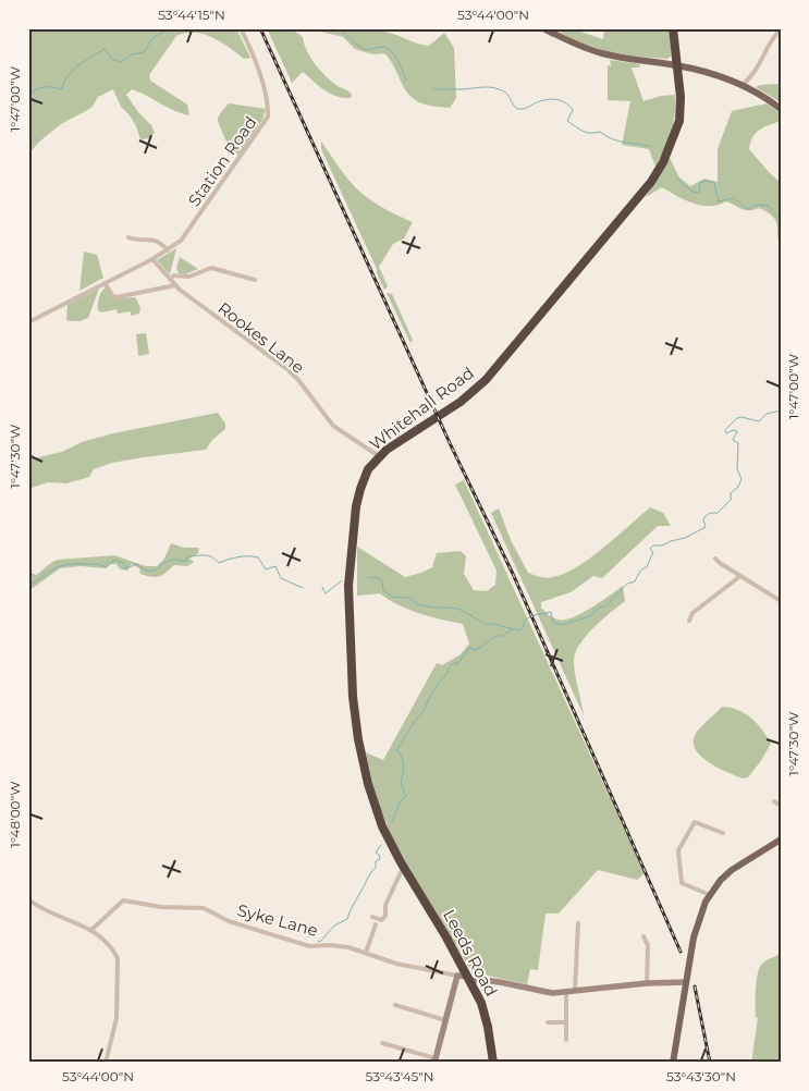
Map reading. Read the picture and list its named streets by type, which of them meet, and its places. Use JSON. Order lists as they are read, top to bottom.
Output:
{
  "streets": {
    "highway": ["Whitehall Road", "Leeds Road"],
    "street": ["Station Road", "Rookes Lane", "Syke Lane"]
  },
  "crossings": [
    ["Station Road", "Rookes Lane"],
    ["Rookes Lane", "Whitehall Road"],
    ["Whitehall Road", "Leeds Road"],
    ["Syke Lane", "Leeds Road"]
  ],
  "coordinates": [
    "53°44'15\"N",
    "53°44'00\"N",
    "1°47'00\"W",
    "1°47'30\"W",
    "1°48'00\"W",
    "53°43'45\"N",
    "53°43'30\"N"
  ]
}
